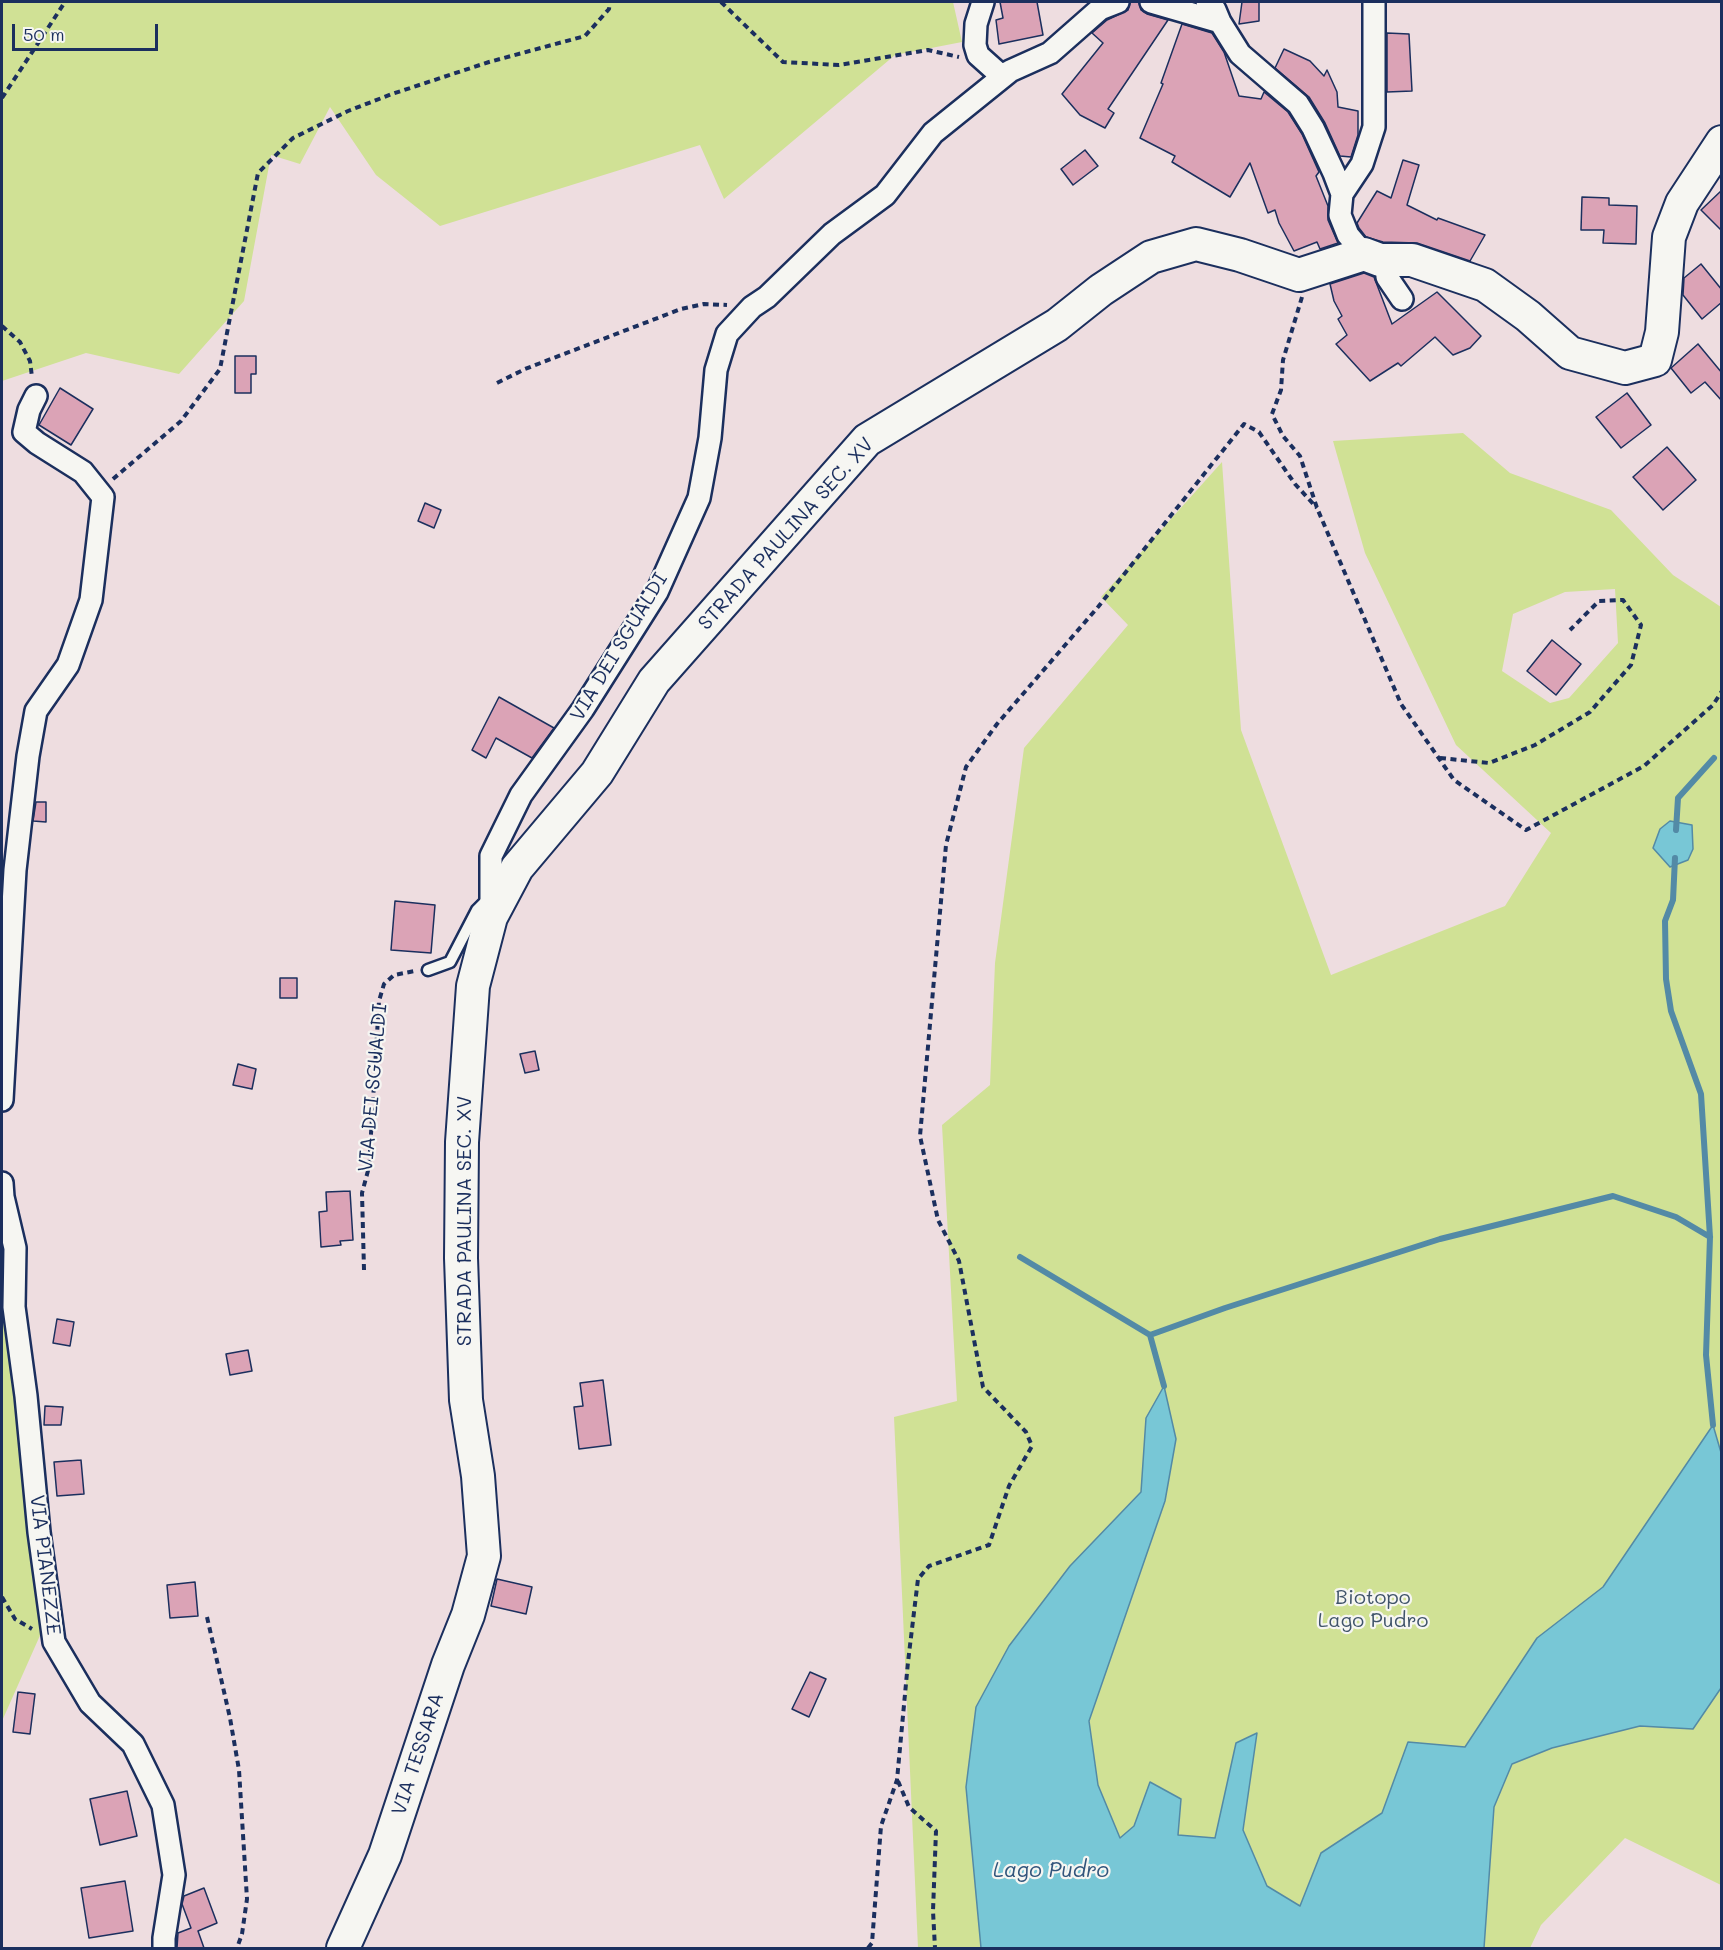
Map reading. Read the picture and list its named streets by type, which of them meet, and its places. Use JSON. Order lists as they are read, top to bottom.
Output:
{
  "streets": {
    "street": [
      "STRADA PAULINA SEC. XV",
      "VIA DEI SGUALDI",
      "VIA PIANEZZE",
      "VIA TESSARA"
    ]
  },
  "crossings": [
    ["STRADA PAULINA SEC. XV", "VIA DEI SGUALDI"],
    ["STRADA PAULINA SEC. XV", "VIA TESSARA"]
  ],
  "water": ["Lago Pudro"],
  "parks": ["Biotopo Lago Pudro"],
  "scale_bar": "50 m"
}
